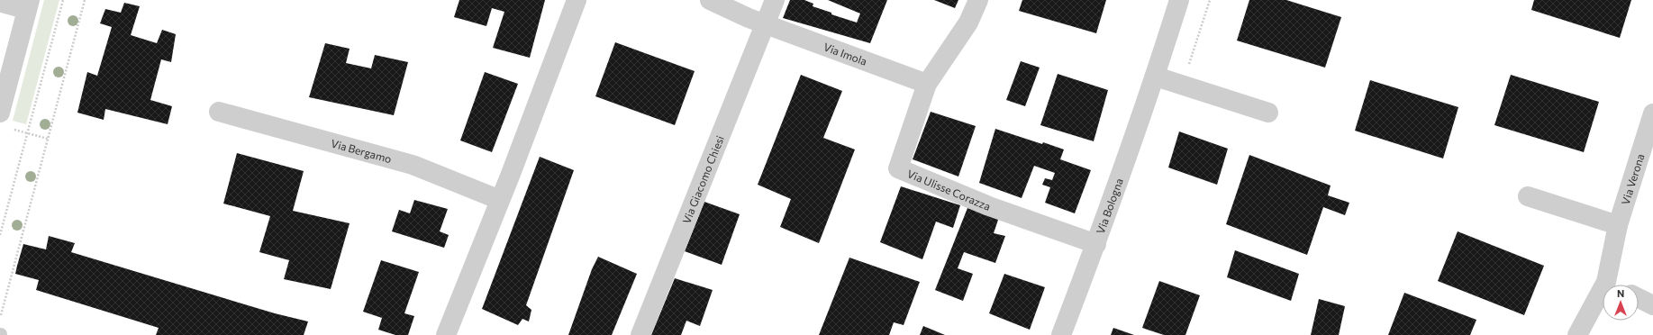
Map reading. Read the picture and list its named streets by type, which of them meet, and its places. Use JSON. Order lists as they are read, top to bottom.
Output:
{
  "streets": {
    "street": [
      "Via Imola",
      "Via Bergamo",
      "Via Giacomo Chiesi",
      "Via Verona",
      "Via Ulisse Corazza",
      "Via Bologna"
    ]
  },
  "crossings": [
    ["Via Imola", "Via Giacomo Chiesi"],
    ["Via Imola", "Via Ulisse Corazza"],
    ["Via Ulisse Corazza", "Via Bologna"]
  ],
  "north": "top"
}
